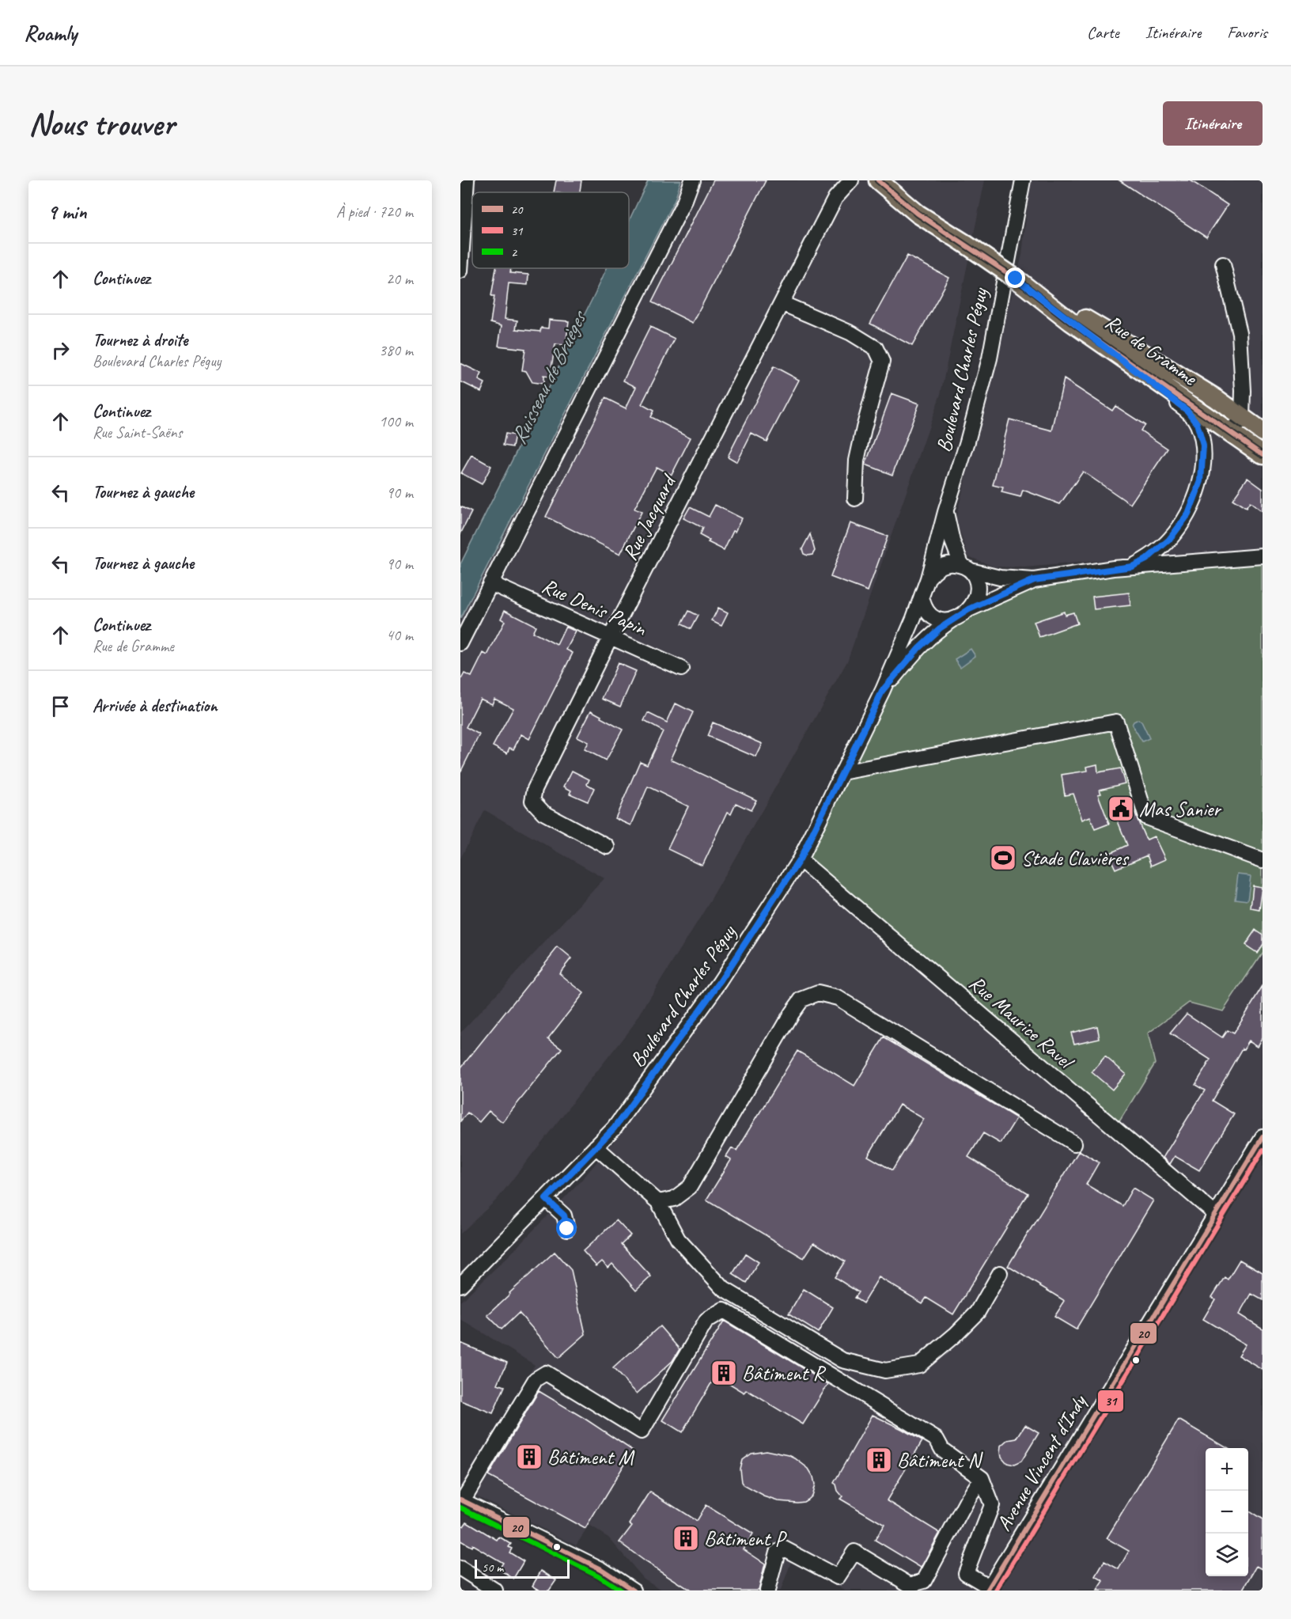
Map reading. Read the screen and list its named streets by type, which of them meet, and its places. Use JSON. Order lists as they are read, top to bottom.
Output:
{
  "streets": {
    "main road": ["Rue de Gramme"],
    "street": [
      "Boulevard Charles Péguy",
      "Rue Jacquard",
      "Rue Denis Papin",
      "Rue Maurice Ravel",
      "Avenue Vincent d'Indy"
    ]
  },
  "crossings": [
    ["Boulevard Charles Péguy", "Rue Maurice Ravel"],
    ["Rue Jacquard", "Rue Denis Papin"],
    ["Rue Maurice Ravel", "Avenue Vincent d'Indy"]
  ],
  "water": ["Ruisseau de Bruèges"],
  "places": {
    "public building": ["Mas Sanier"],
    "sports": ["Stade Clavières"],
    "building": [
      "Bâtiment R",
      "Bâtiment M",
      "Bâtiment N",
      "Bâtiment P"
    ]
  },
  "lines": ["transit line 20", "transit line 31", "transit line 2"],
  "legend": ["20", "31", "2"],
  "scale_bar": "50 m",
  "page": {
    "header": "Roamly",
    "nav": ["Carte", "Itinéraire", "Favoris"],
    "buttons": "Itinéraire",
    "title": "Nous trouver",
    "heading": ["9 min", "À pied · 720 m"],
    "list": [
      ["Continuez", "20 m"],
      ["Tournez à droite", "Boulevard Charles Péguy", "380 m"],
      ["Continuez", "Rue Saint-Saëns", "100 m"],
      ["Tournez à gauche", "90 m"],
      ["Tournez à gauche", "90 m"],
      ["Continuez", "Rue de Gramme", "40 m"],
      "Arrivée à destination"
    ],
    "map_buttons": ["+", "−"],
    "scale": "50 m"
  }
}
